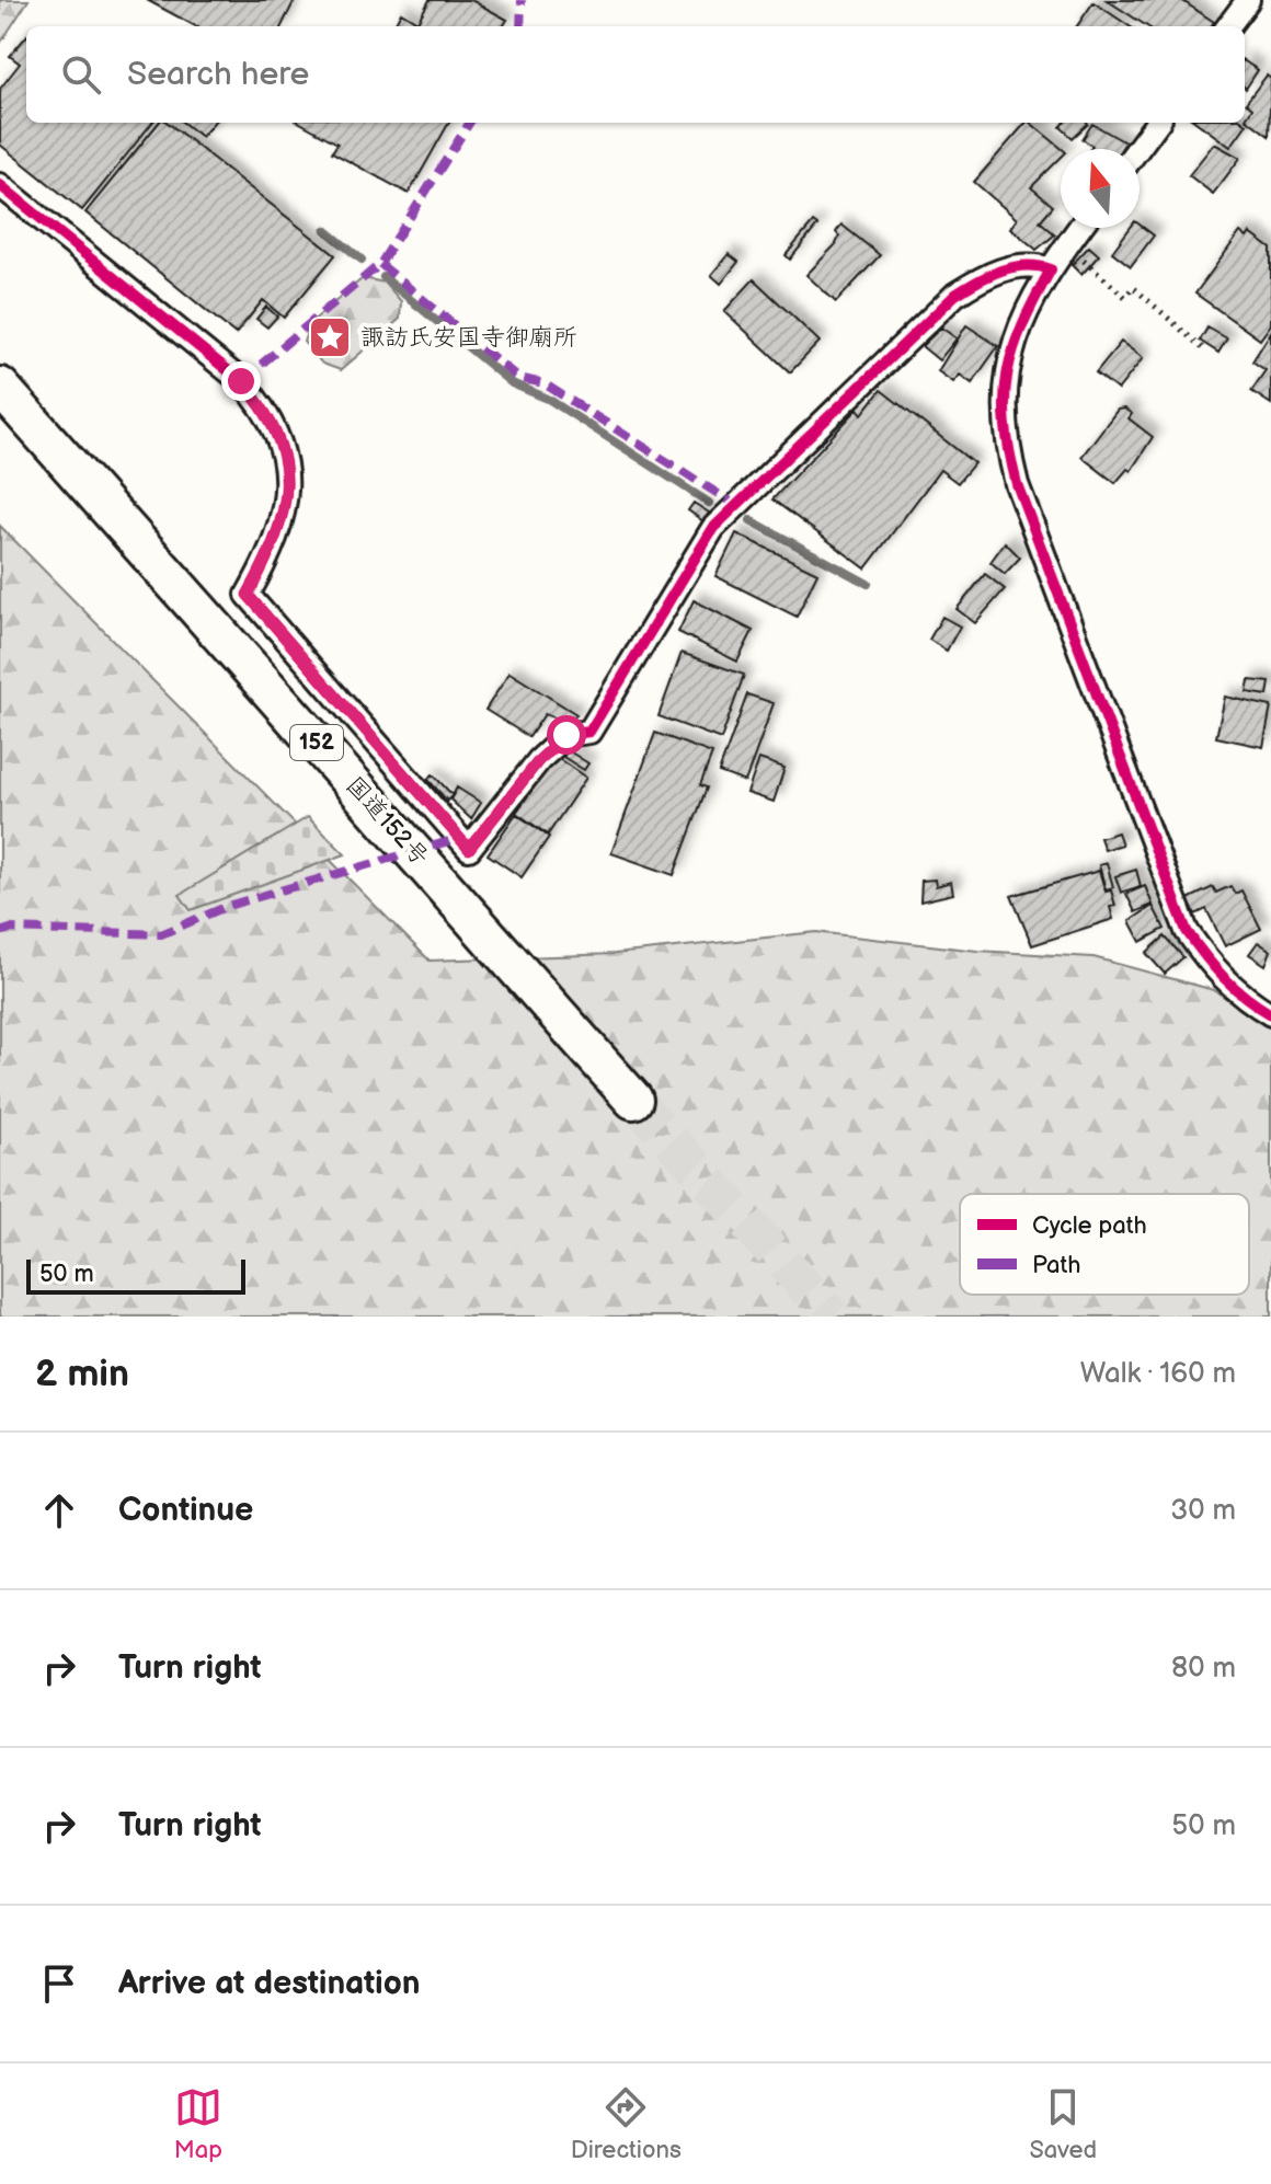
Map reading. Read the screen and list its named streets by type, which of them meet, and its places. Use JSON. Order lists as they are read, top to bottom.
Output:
{
  "streets": {
    "highway": ["152", "国道152号"]
  },
  "places": {
    "place": ["諏訪氏安国寺御廟所"]
  },
  "legend": ["Cycle path", "Path"],
  "scale_bar": "50 m",
  "north": "top",
  "page": {
    "search": "Search here",
    "scale": "50 m",
    "heading": ["2 min", "Walk · 160 m"],
    "list": [
      ["Continue", "30 m"],
      ["Turn right", "80 m"],
      ["Turn right", "50 m"],
      "Arrive at destination"
    ],
    "nav": ["Map", "Directions", "Saved"]
  }
}
